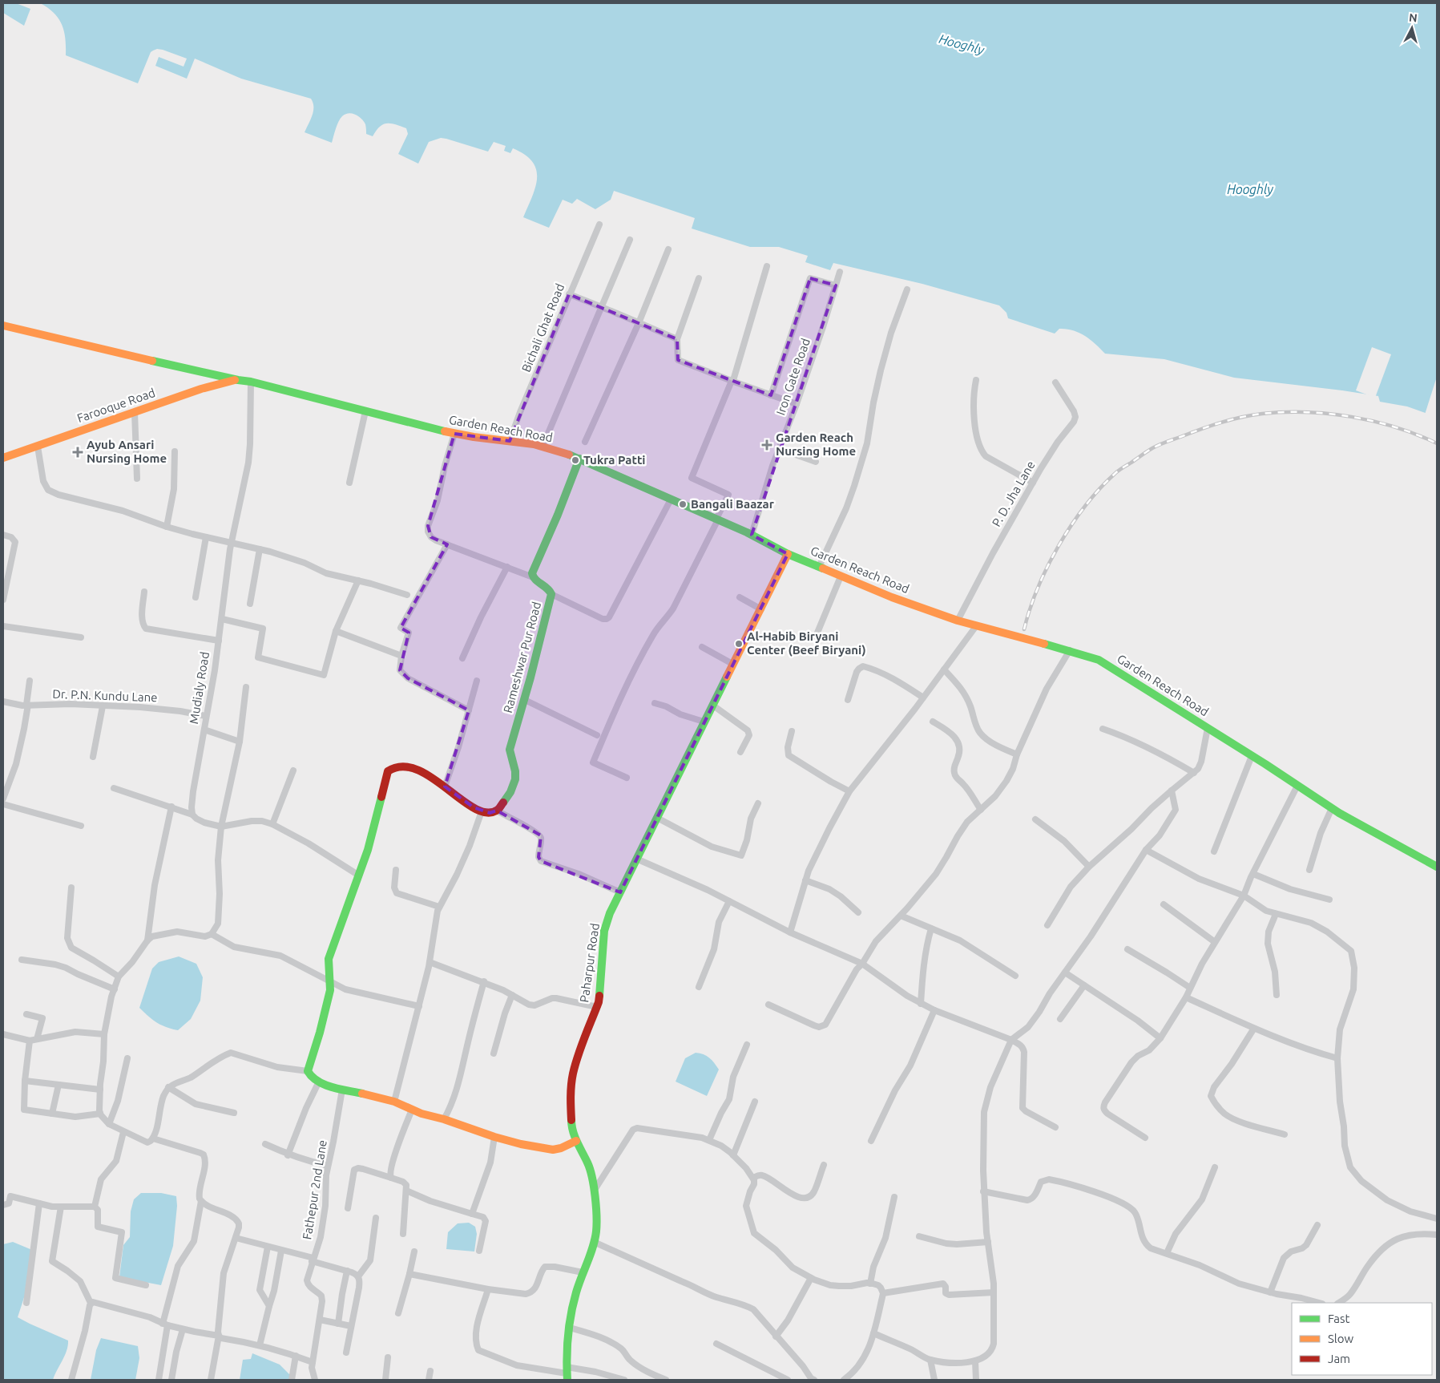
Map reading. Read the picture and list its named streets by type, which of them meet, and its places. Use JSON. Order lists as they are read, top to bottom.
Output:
{
  "streets": {
    "street": [
      "Bichali Ghat Road",
      "Iron Gate Road",
      "Farooque Road",
      "Garden Reach Road",
      "P. D. Jha Lane",
      "Rameshwar Pur Road",
      "Mudialy Road",
      "Dr. P.N. Kundu Lane",
      "Paharpur Road",
      "Fathepur 2nd Lane"
    ]
  },
  "crossings": [
    ["Bichali Ghat Road", "Garden Reach Road"],
    ["Iron Gate Road", "Garden Reach Road"],
    ["Farooque Road", "Garden Reach Road"],
    ["Garden Reach Road", "P. D. Jha Lane"],
    ["Garden Reach Road", "Mudialy Road"],
    ["Garden Reach Road", "Paharpur Road"],
    ["Mudialy Road", "Dr. P.N. Kundu Lane"]
  ],
  "water": ["Hooghly"],
  "places": {
    "health": ["Garden Reach Nursing Home", "Ayub Ansari Nursing Home"],
    "other": ["Tukra Patti", "Bangali Baazar", "Al-Habib Biryani Center (Beef Biryani)"]
  },
  "legend": ["Fast", "Slow", "Jam"],
  "north": "top"
}
